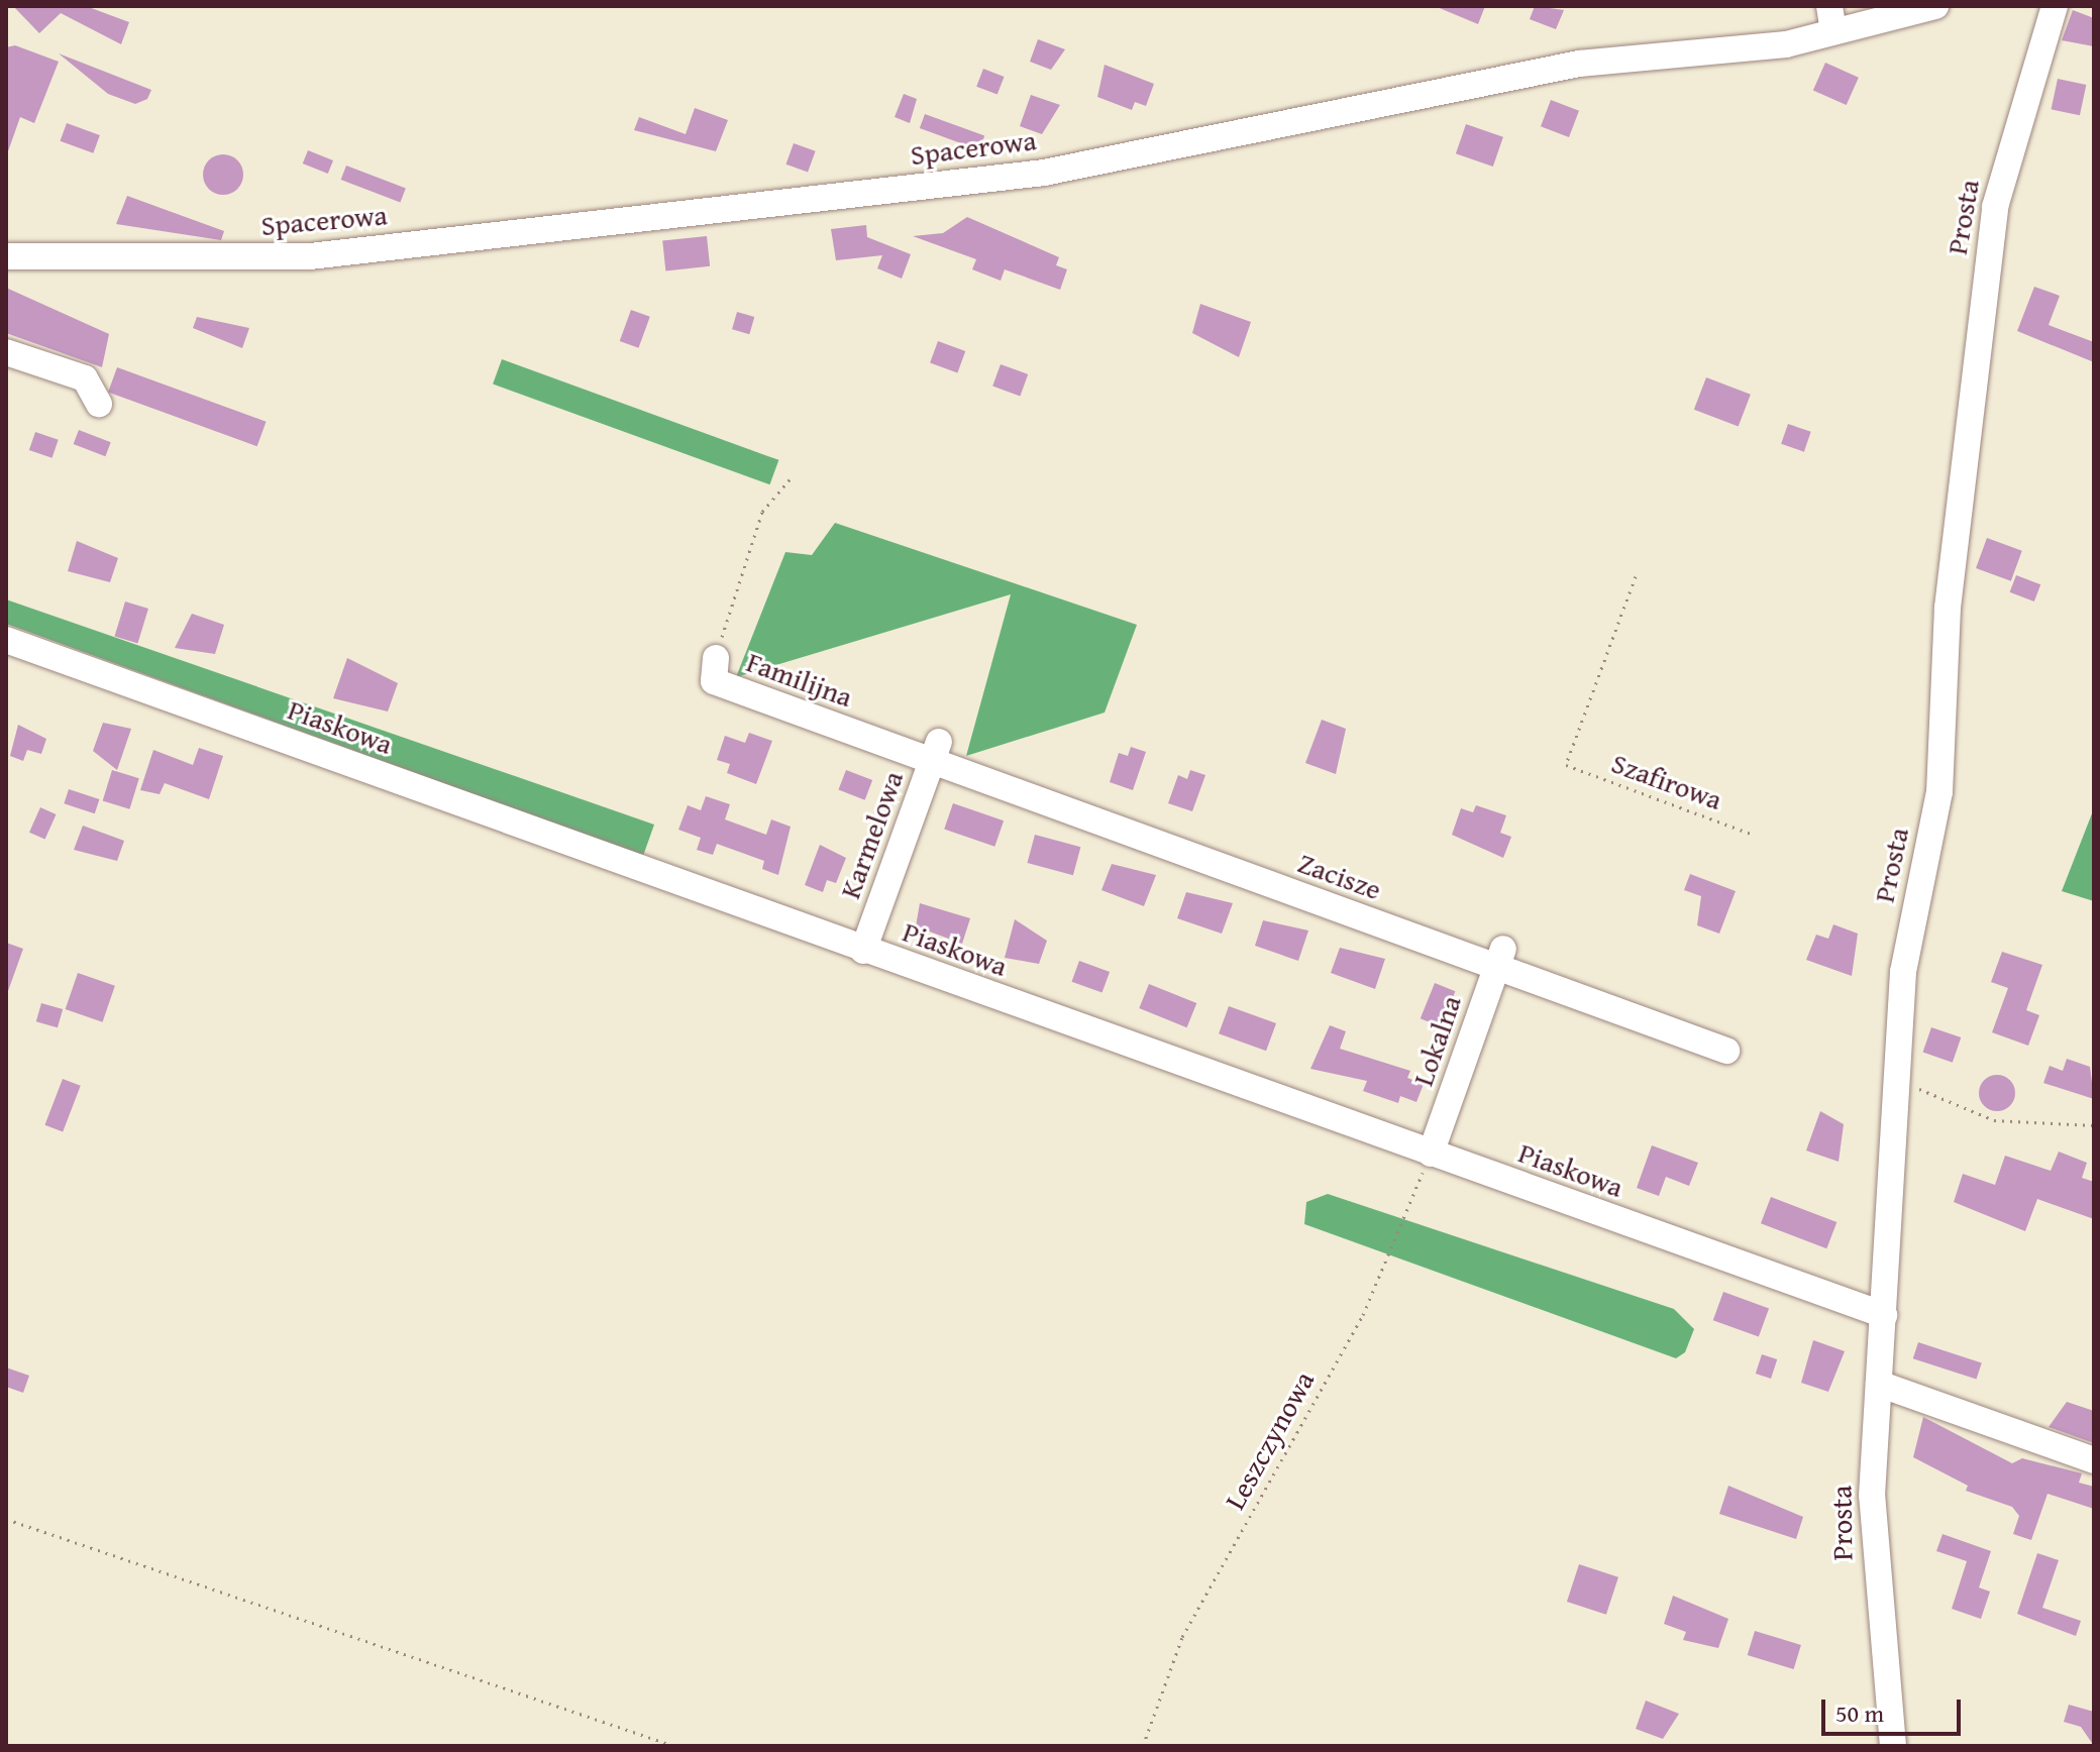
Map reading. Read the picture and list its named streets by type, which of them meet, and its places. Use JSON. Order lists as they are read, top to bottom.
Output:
{
  "streets": {
    "street": [
      "Spacerowa",
      "Prosta",
      "Familijna",
      "Piaskowa",
      "Karmelowa",
      "Zacisze",
      "Lokalna"
    ],
    "path": ["Szafirowa", "Leszczynowa"]
  },
  "crossings": [
    ["Prosta", "Piaskowa"],
    ["Familijna", "Karmelowa"],
    ["Familijna", "Zacisze"],
    ["Piaskowa", "Karmelowa"],
    ["Piaskowa", "Lokalna"],
    ["Piaskowa", "Leszczynowa"],
    ["Karmelowa", "Zacisze"],
    ["Zacisze", "Lokalna"],
    ["Lokalna", "Leszczynowa"]
  ],
  "scale_bar": "50 m"
}
